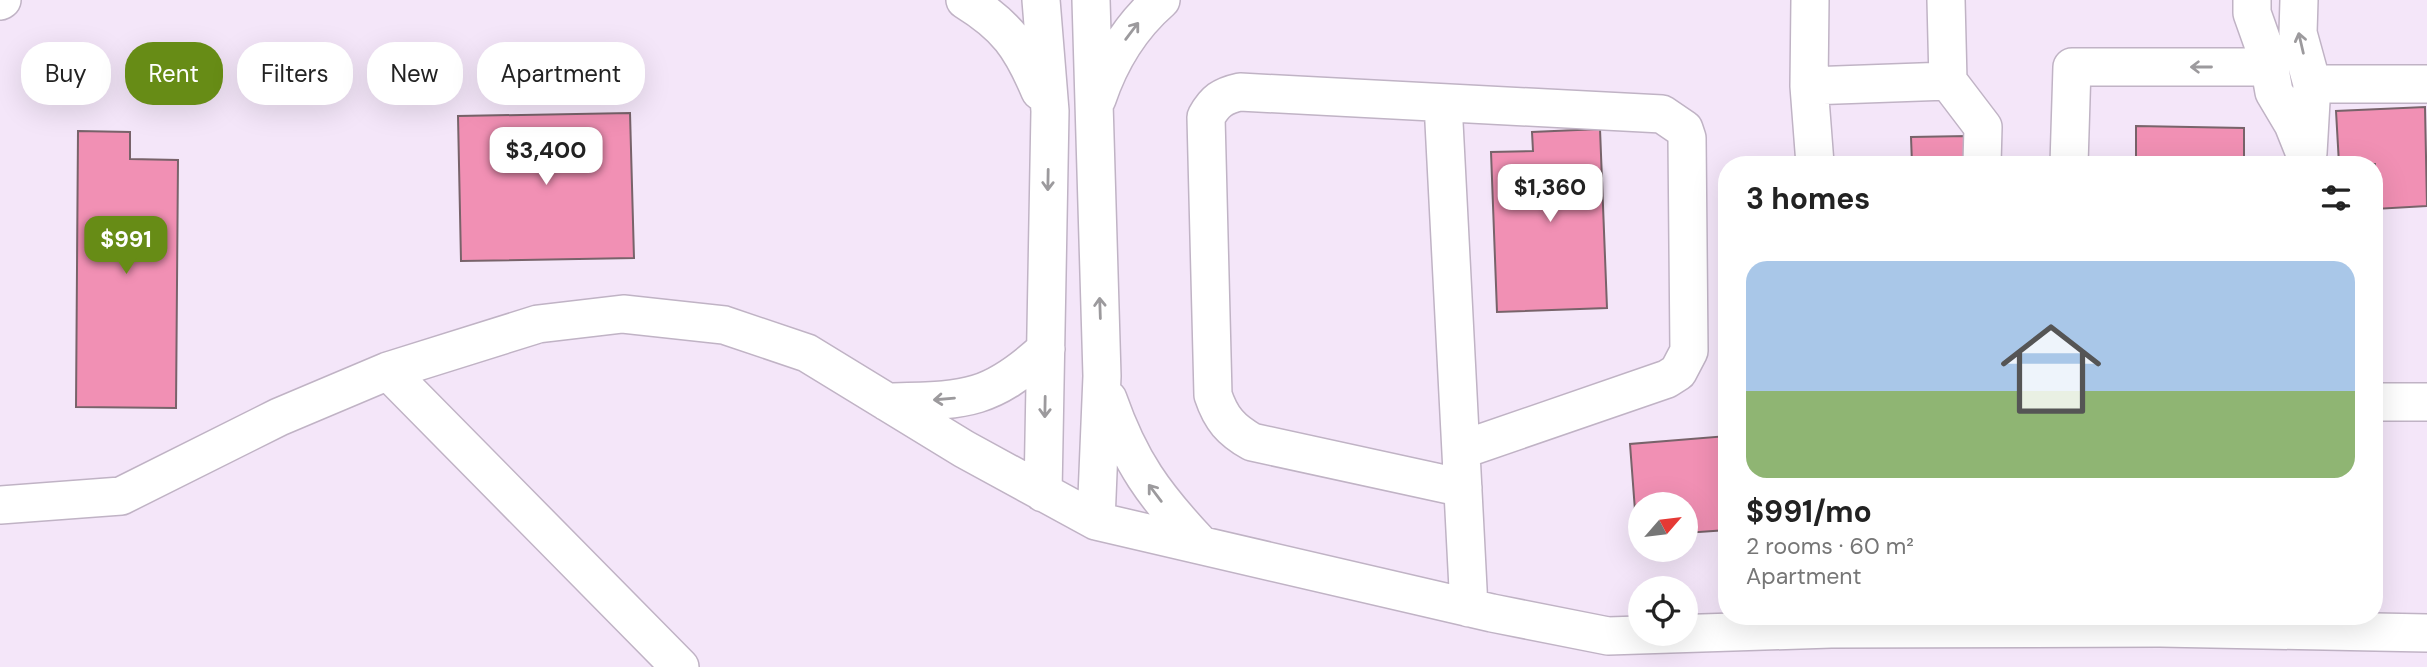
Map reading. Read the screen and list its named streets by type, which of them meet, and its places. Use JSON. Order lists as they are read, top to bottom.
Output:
{
  "north": "top right",
  "page": {
    "chip": [
      "Buy",
      "Rent",
      "Filters",
      "New",
      "Apartment"
    ],
    "price": ["$3,400", "$1,360", "$991"],
    "heading": "3 homes",
    "list": [
      {
        "name": "$991/mo",
        "note": "2 rooms · 60 m² · Apartment"
      }
    ]
  }
}
